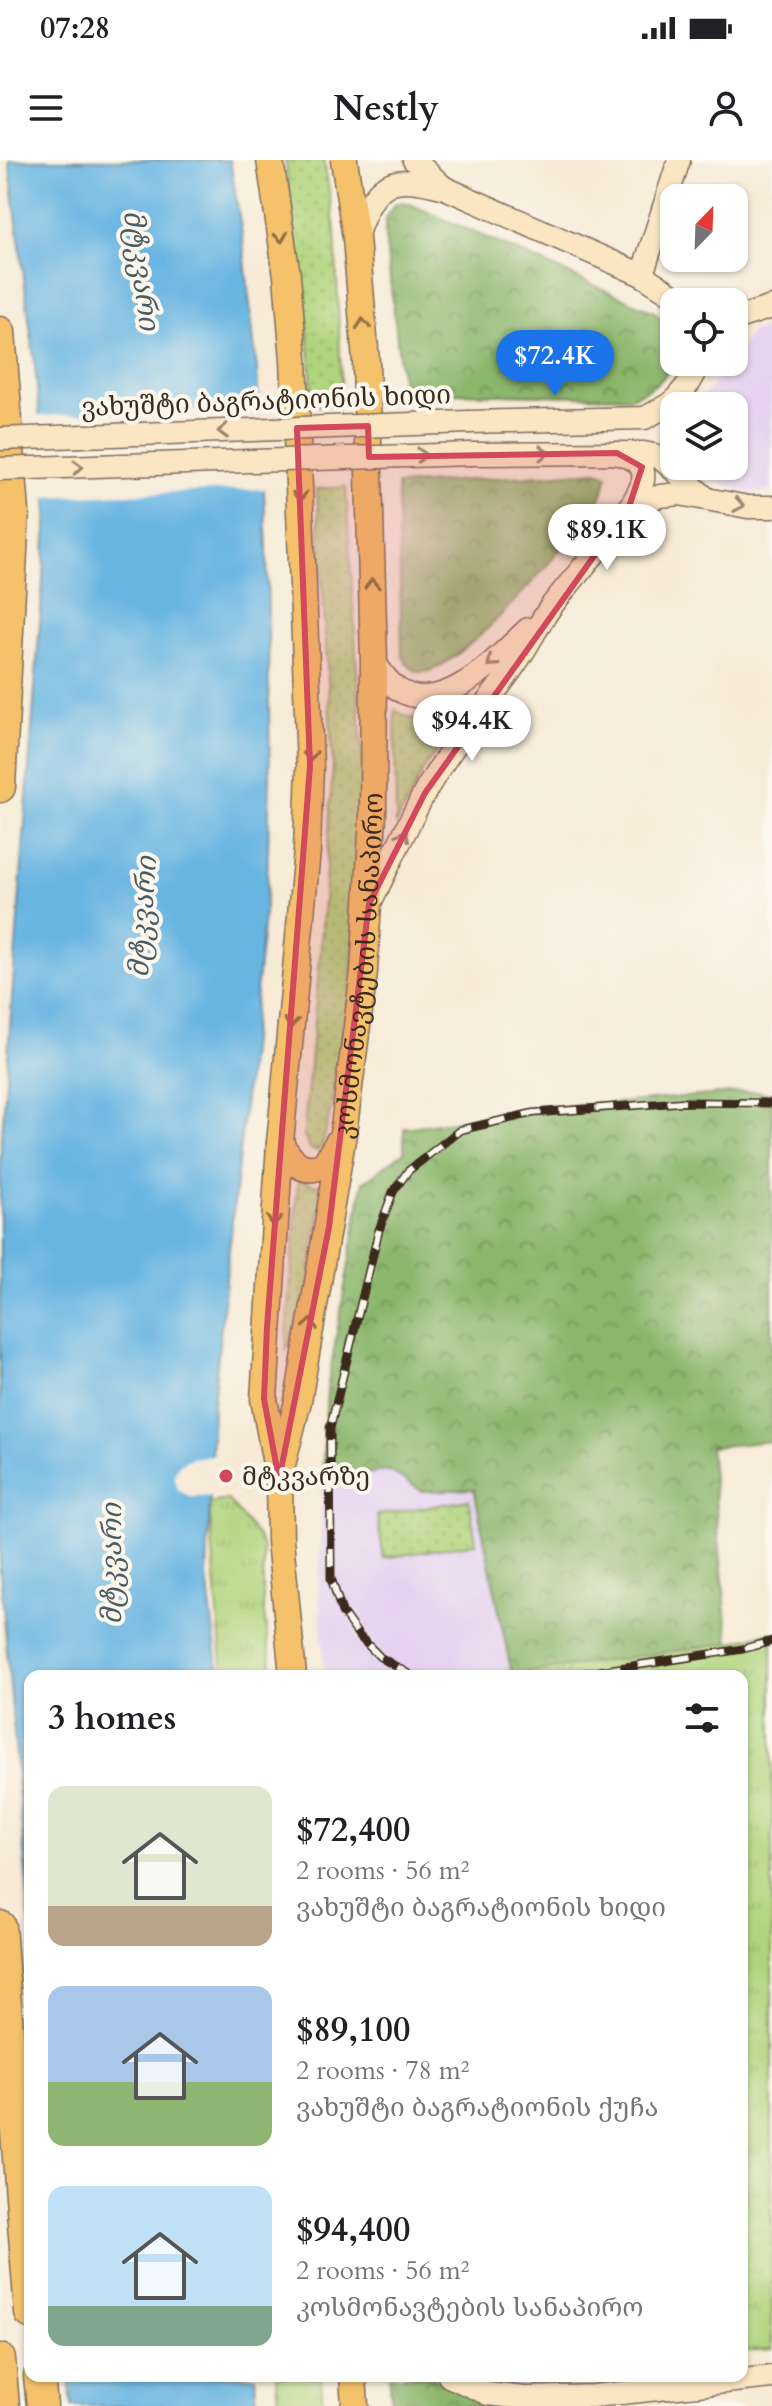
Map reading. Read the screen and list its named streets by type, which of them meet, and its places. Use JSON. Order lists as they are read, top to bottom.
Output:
{
  "streets": {
    "main road": ["ვახუშტი ბაგრატიონის ხიდი", "კოსმონავტების სანაპირო"]
  },
  "water": ["მტკვარი"],
  "places": ["მტკვარზე"],
  "north": "top right",
  "page": {
    "status": "07:28",
    "header": "Nestly",
    "price": ["$72.4K", "$89.1K", "$94.4K"],
    "heading": "3 homes",
    "list": [
      {
        "name": "$72,400",
        "note": "2 rooms · 56 m² · ვახუშტი ბაგრატიონის ხიდი"
      },
      {
        "name": "$89,100",
        "note": "2 rooms · 78 m² · ვახუშტი ბაგრატიონის ქუჩა"
      },
      {
        "name": "$94,400",
        "note": "2 rooms · 56 m² · კოსმონავტების სანაპირო"
      }
    ]
  }
}
